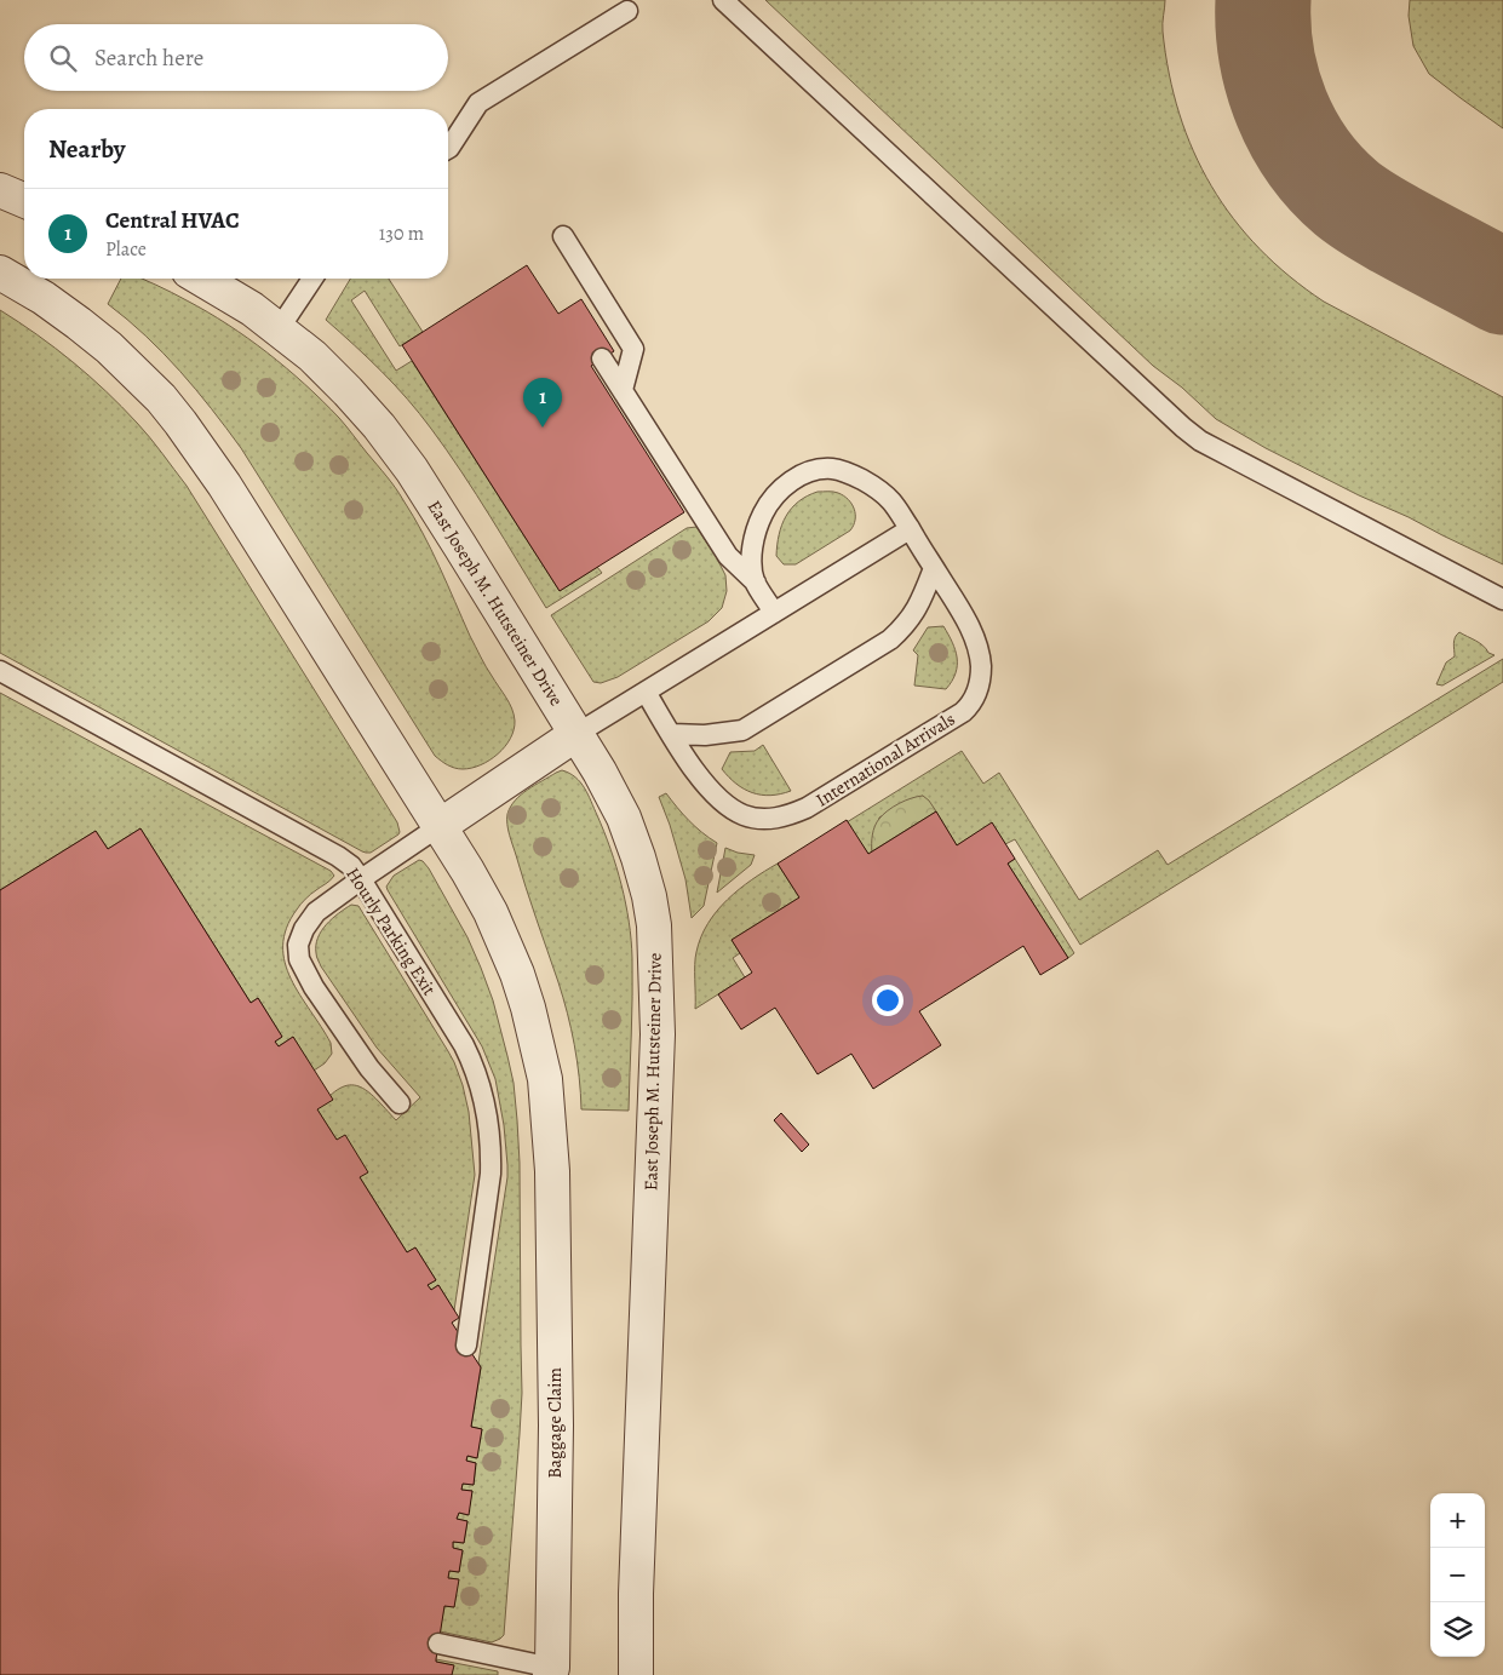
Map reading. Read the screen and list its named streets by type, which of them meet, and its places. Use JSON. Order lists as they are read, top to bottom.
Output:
{
  "streets": {
    "street": ["East Joseph M. Hutsteiner Drive", "Baggage Claim"],
    "lane": ["International Arrivals", "Hourly Parking Exit"]
  },
  "page": {
    "search": "Search here",
    "heading": "Nearby",
    "list": [
      {
        "mark": "1",
        "name": "Central HVAC",
        "note": "Place",
        "value": "130 m"
      }
    ],
    "pins": "1",
    "map_buttons": ["+", "−"]
  }
}
